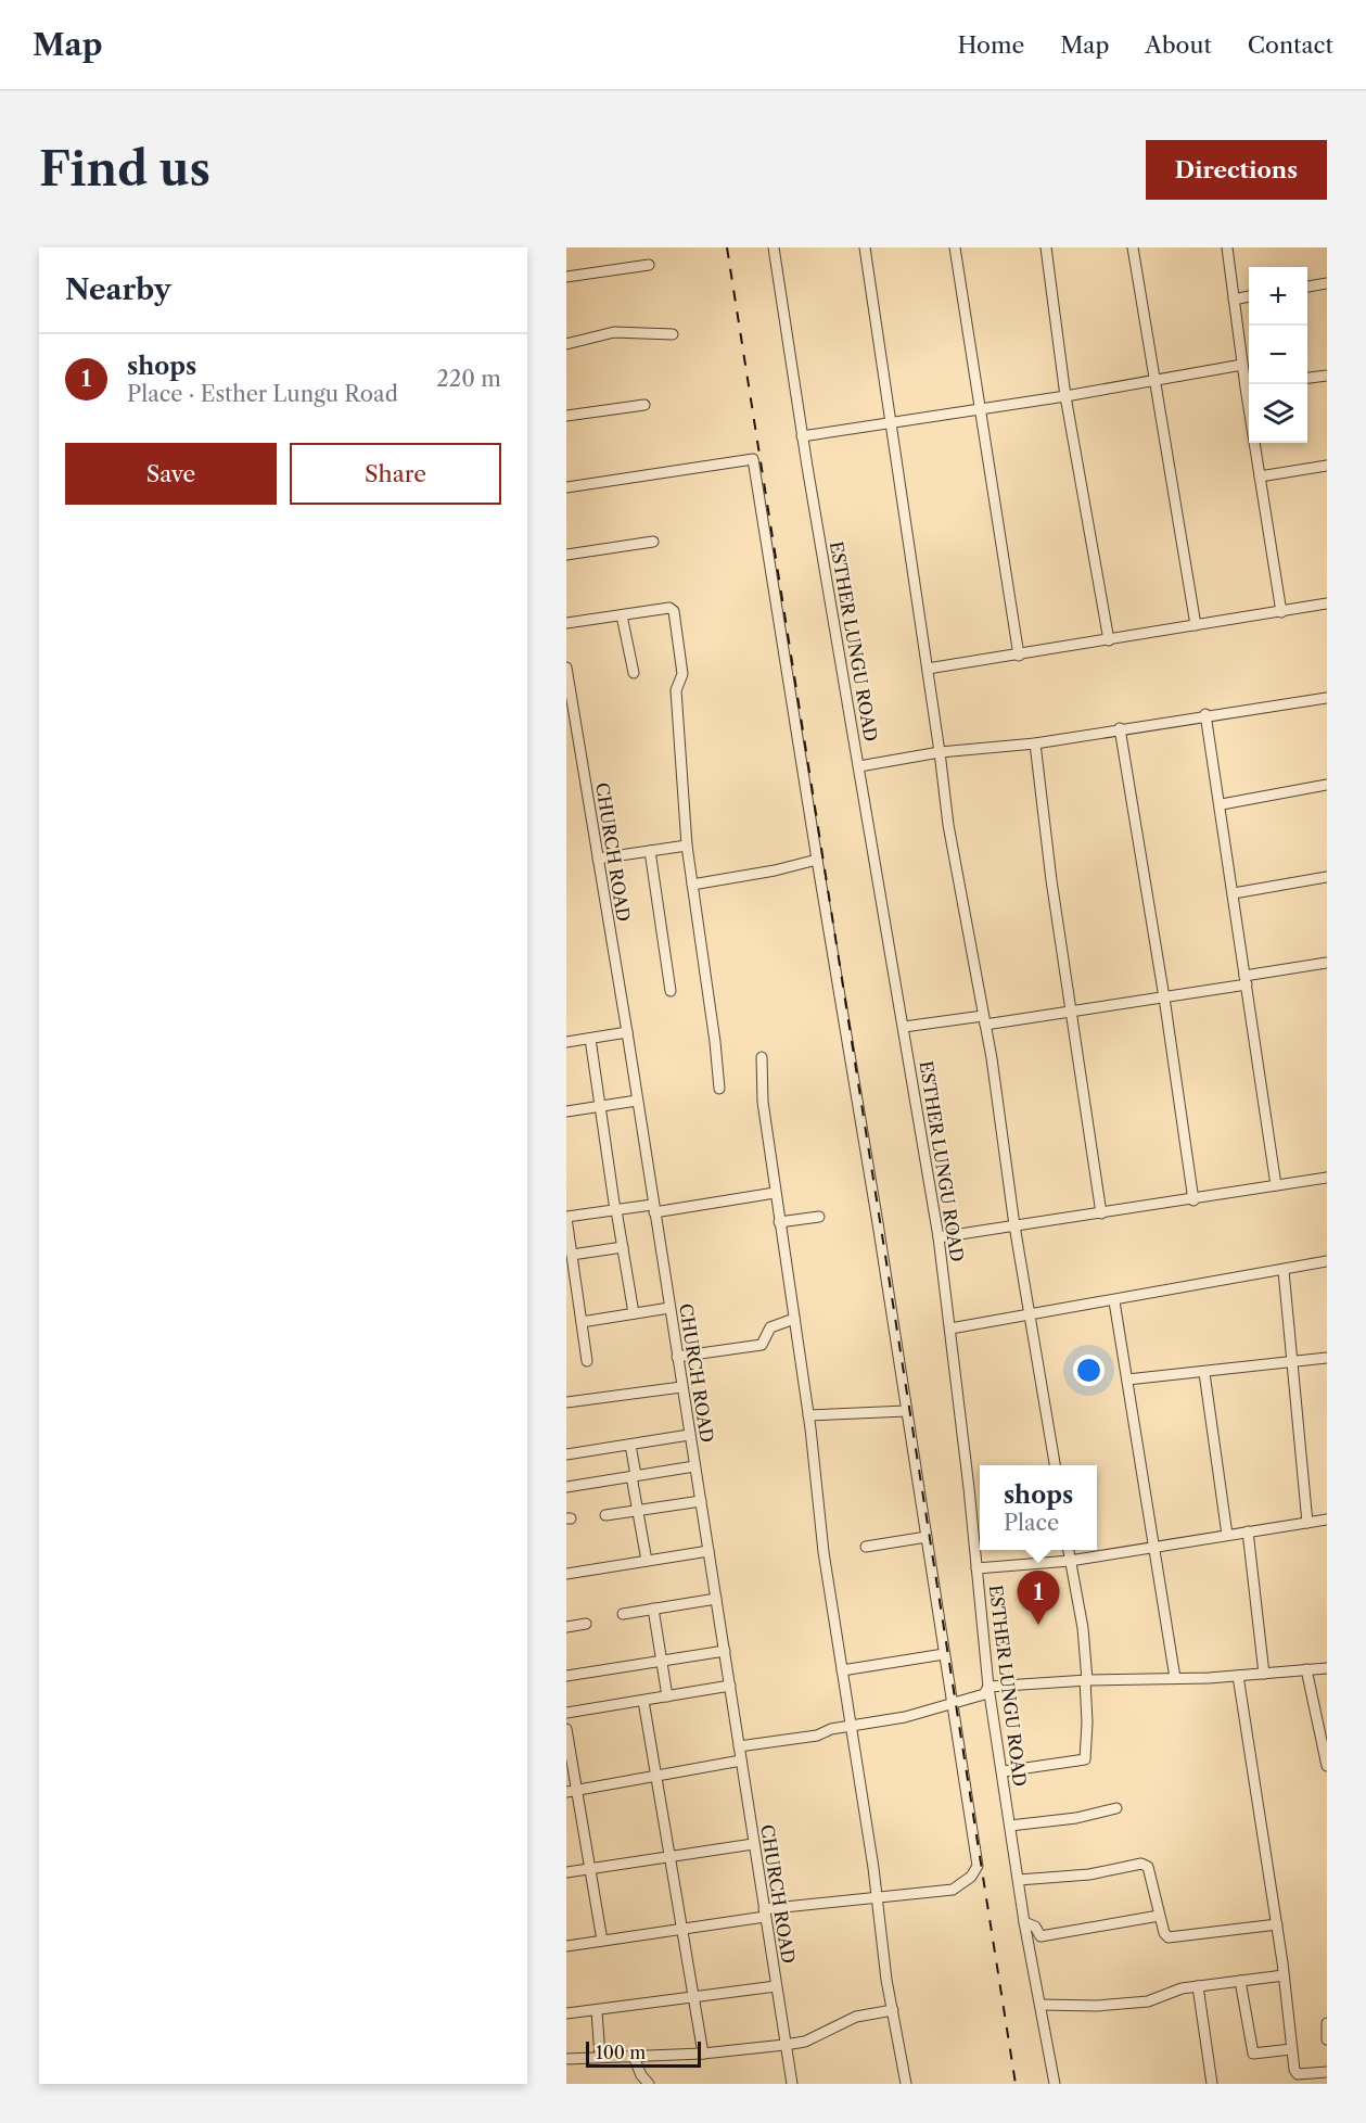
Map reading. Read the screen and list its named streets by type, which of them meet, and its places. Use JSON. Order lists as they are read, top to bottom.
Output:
{
  "streets": {
    "street": ["ESTHER LUNGU ROAD", "CHURCH ROAD"]
  },
  "scale_bar": "100 m",
  "page": {
    "header": "Map",
    "nav": [
      "Home",
      "Map",
      "About",
      "Contact"
    ],
    "buttons": [
      "Directions",
      ["Save", "Share"]
    ],
    "title": "Find us",
    "heading": "Nearby",
    "map_buttons": ["+", "−"],
    "list": [
      {
        "mark": "1",
        "name": "shops",
        "note": "Place · Esther Lungu Road",
        "value": "220 m"
      }
    ],
    "popup": ["shops", "Place"],
    "pins": "1",
    "scale": "100 m"
  }
}
